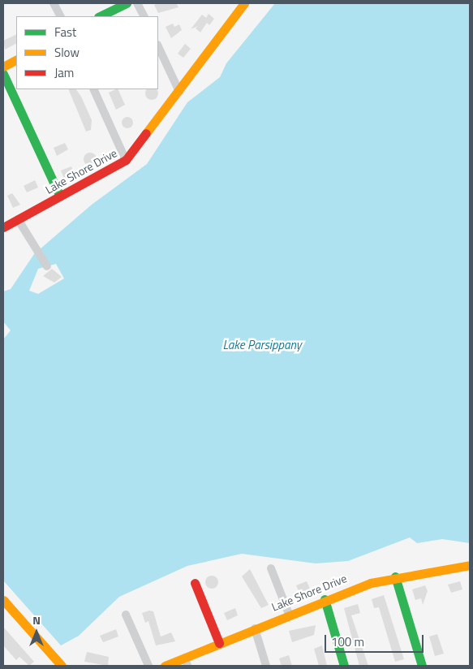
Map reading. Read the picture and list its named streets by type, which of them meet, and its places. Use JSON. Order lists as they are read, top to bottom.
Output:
{
  "streets": {
    "street": ["Lake Shore Drive"]
  },
  "water": ["Lake Parsippany"],
  "legend": ["Fast", "Slow", "Jam"],
  "scale_bar": "100 m",
  "north": "top"
}
